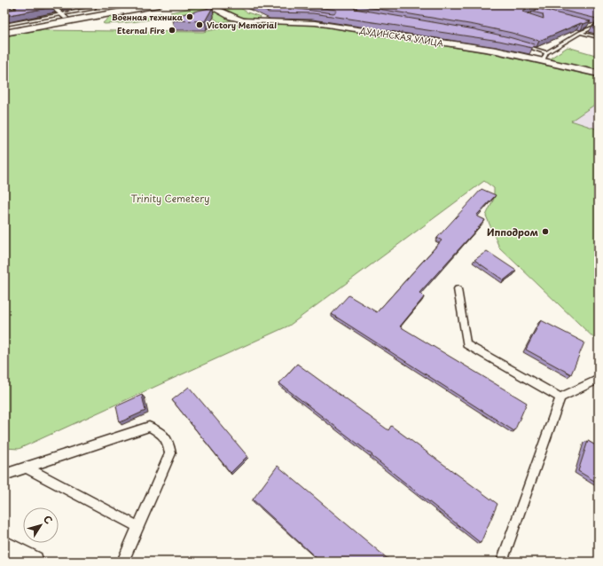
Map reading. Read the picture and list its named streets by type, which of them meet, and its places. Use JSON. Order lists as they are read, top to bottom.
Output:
{
  "streets": {
    "street": ["ДУДИНСКАЯ УЛИЦА"]
  },
  "parks": ["Trinity Cemetery"],
  "places": [
    "Военная техника",
    "Victory Memorial",
    "Eternal Fire",
    "Ипподром"
  ],
  "north": "top right"
}
